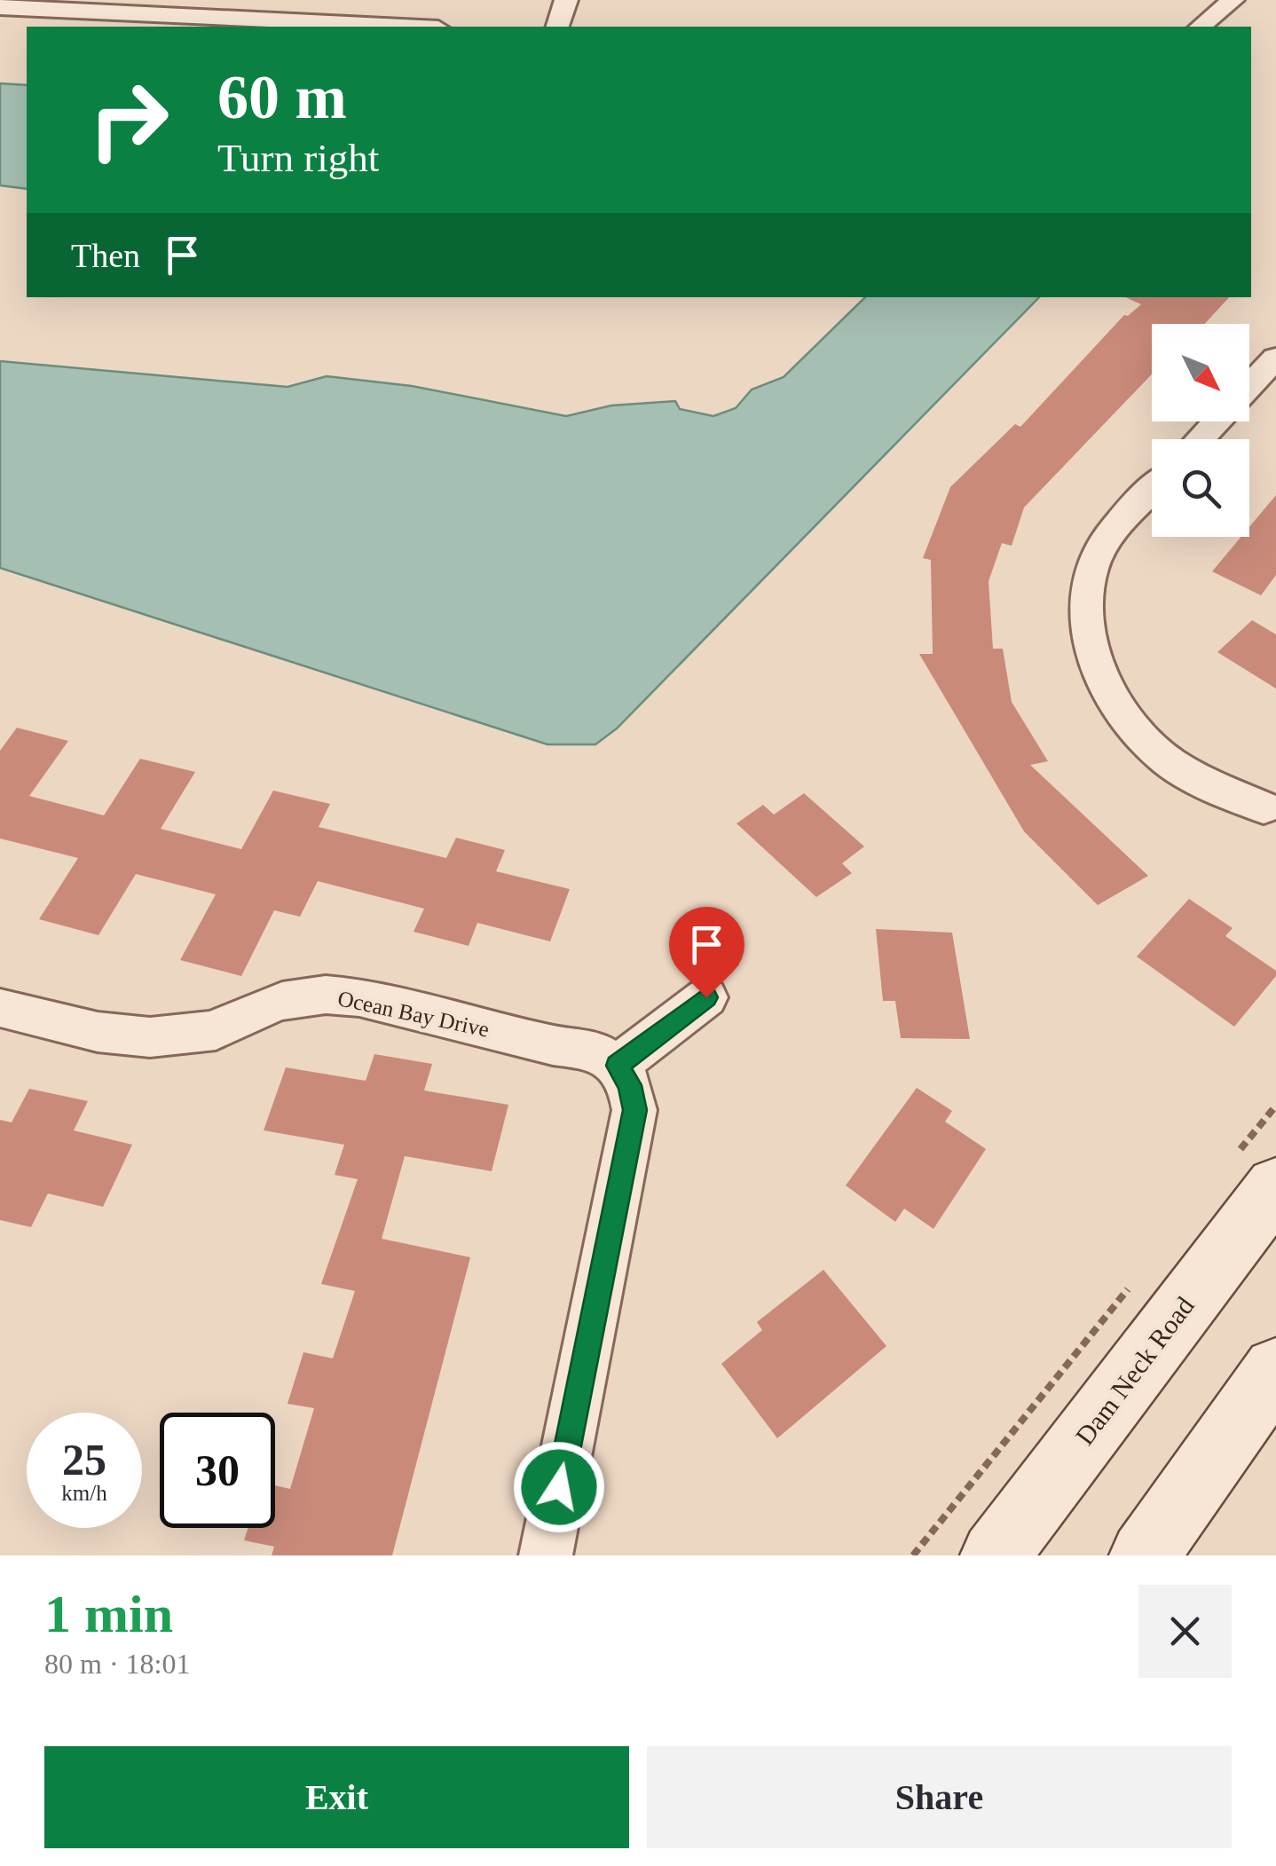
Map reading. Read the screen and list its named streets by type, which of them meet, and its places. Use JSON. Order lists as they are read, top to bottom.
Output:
{
  "streets": {
    "main road": ["Dam Neck Road"],
    "street": ["Ocean Bay Drive"]
  },
  "north": "bottom right",
  "page": {
    "turn": ["60 m", "Turn right"],
    "then": "Then",
    "speed": "25 km/h",
    "limit": "30",
    "heading": ["1 min", "80 m · 18:01"],
    "buttons": ["Exit", "Share"]
  }
}
